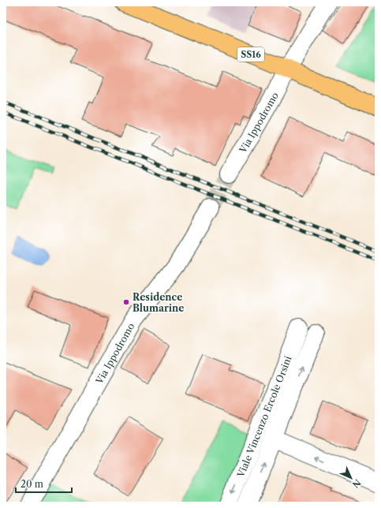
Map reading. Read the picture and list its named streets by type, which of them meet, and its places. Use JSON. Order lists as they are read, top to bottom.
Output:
{
  "streets": {
    "main road": ["SS16"],
    "street": ["Via Ippodromo", "Viale Vincenzo Ercole Orsini"]
  },
  "crossings": [
    ["SS16", "Via Ippodromo"]
  ],
  "places": ["Residence Blumarine"],
  "scale_bar": "20 m",
  "north": "bottom right"
}
